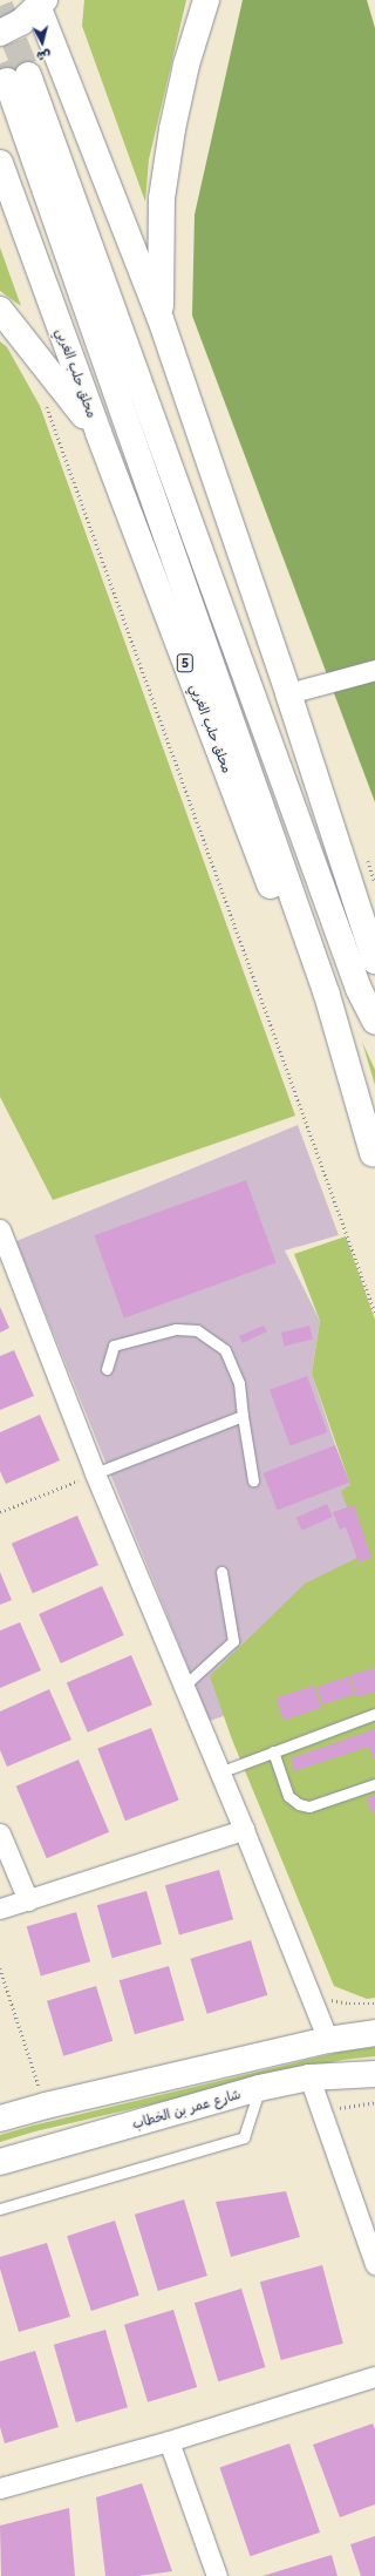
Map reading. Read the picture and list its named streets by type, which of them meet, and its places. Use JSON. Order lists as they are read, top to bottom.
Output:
{
  "streets": {
    "main road": ["محلق حلب الغربي", "5", "شارع عمر بن الخطاب"]
  },
  "north": "bottom"
}
